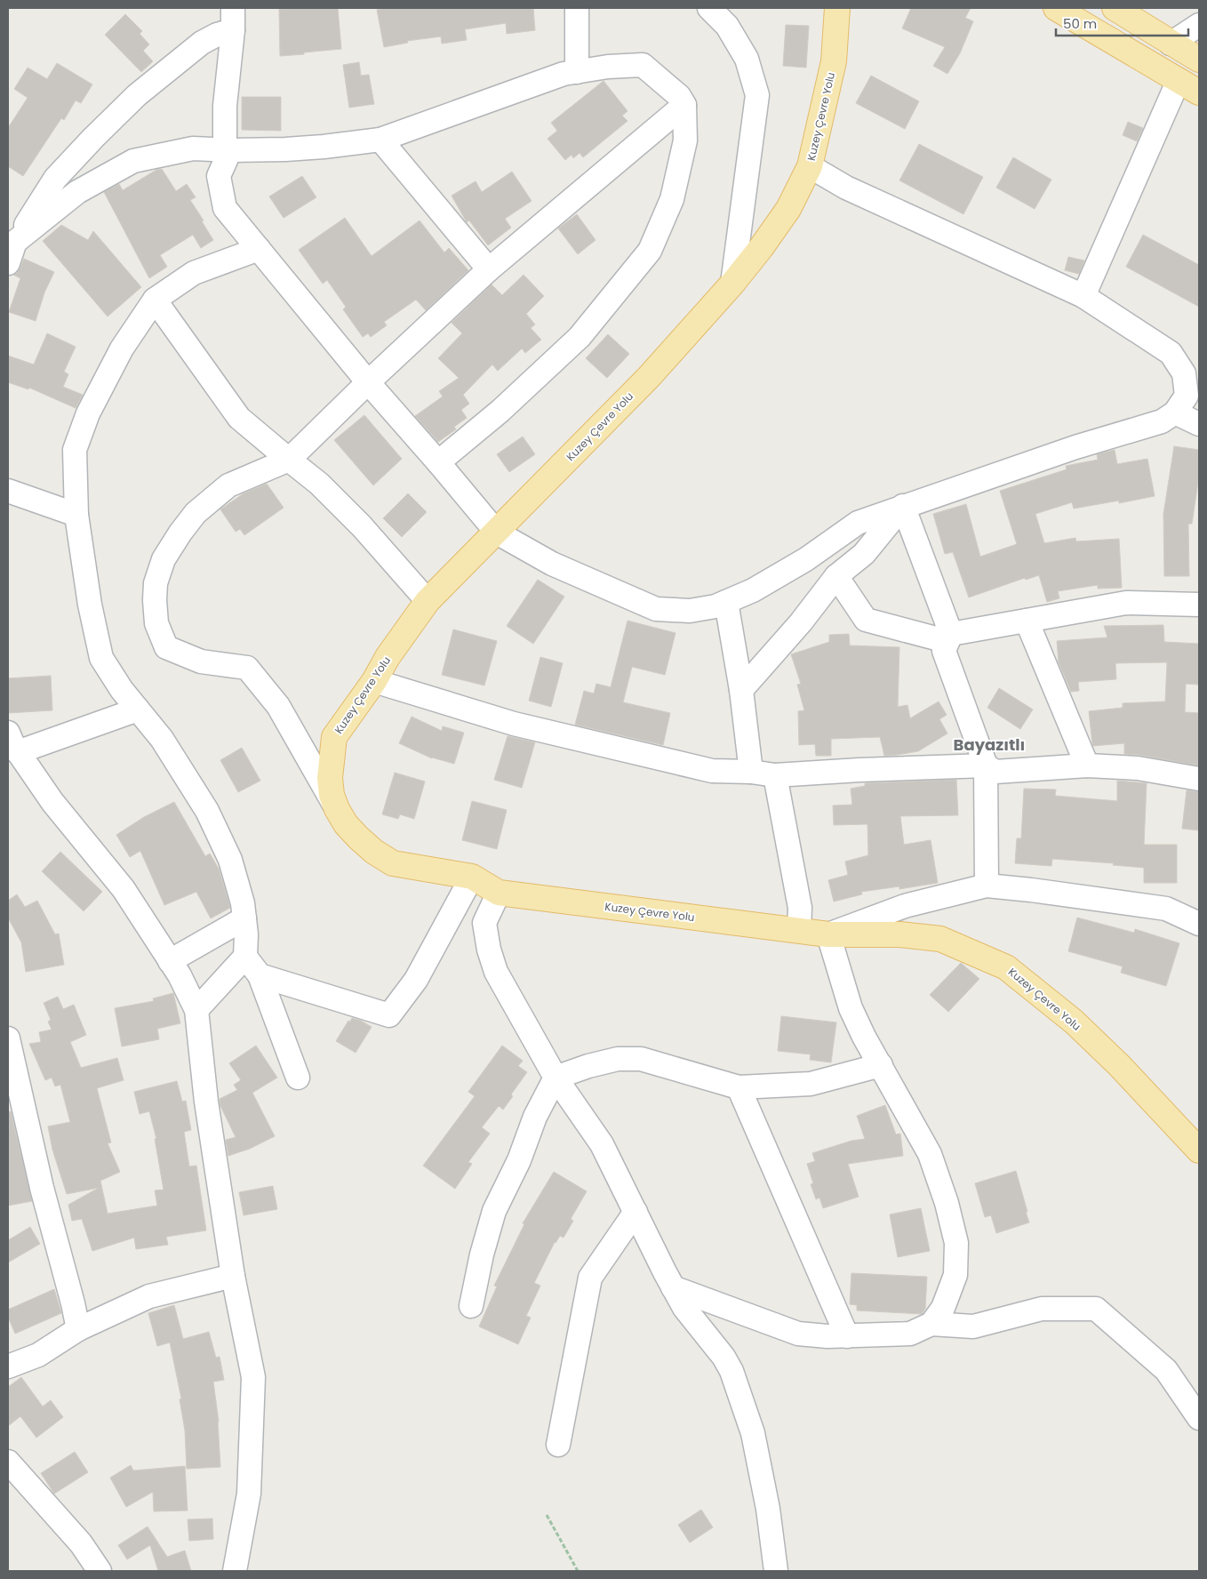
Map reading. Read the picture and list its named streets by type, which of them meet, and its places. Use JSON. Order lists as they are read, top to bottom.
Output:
{
  "streets": {
    "main road": ["Kuzey Çevre Yolu"]
  },
  "districts": ["Bayazıtlı"],
  "scale_bar": "50 m"
}
